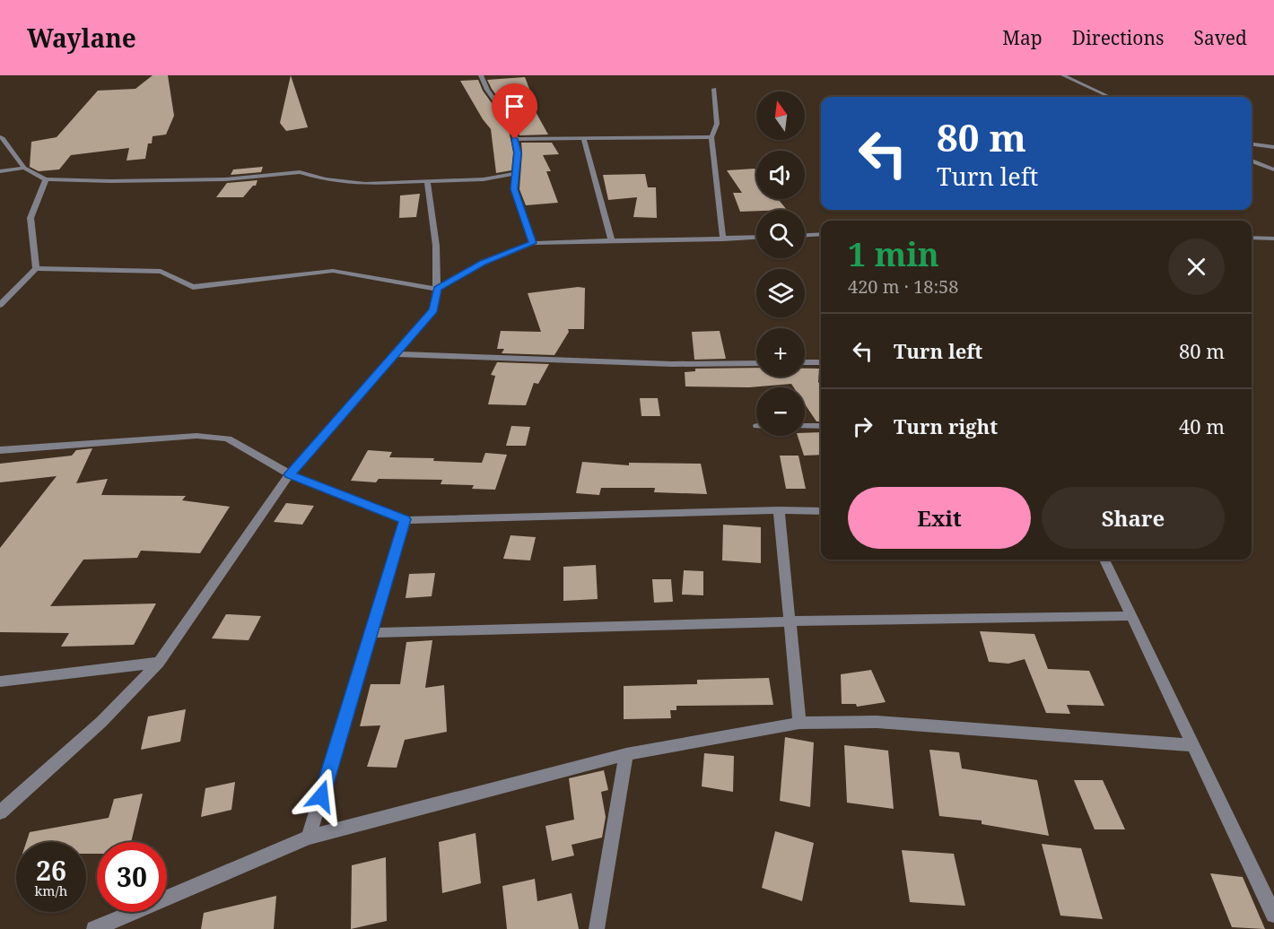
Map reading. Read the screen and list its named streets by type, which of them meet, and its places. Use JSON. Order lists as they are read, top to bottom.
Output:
{
  "north": "top",
  "page": {
    "header": "Waylane",
    "nav": ["Map", "Directions", "Saved"],
    "map_buttons": ["+", "−"],
    "turn": ["80 m", "Turn left"],
    "heading": ["1 min", "420 m · 18:58"],
    "list": [
      {
        "name": "Turn left",
        "value": "80 m"
      },
      {
        "name": "Turn right",
        "value": "40 m"
      }
    ],
    "buttons": ["Exit", "Share"],
    "speed": "26 km/h",
    "limit": "30"
  }
}
